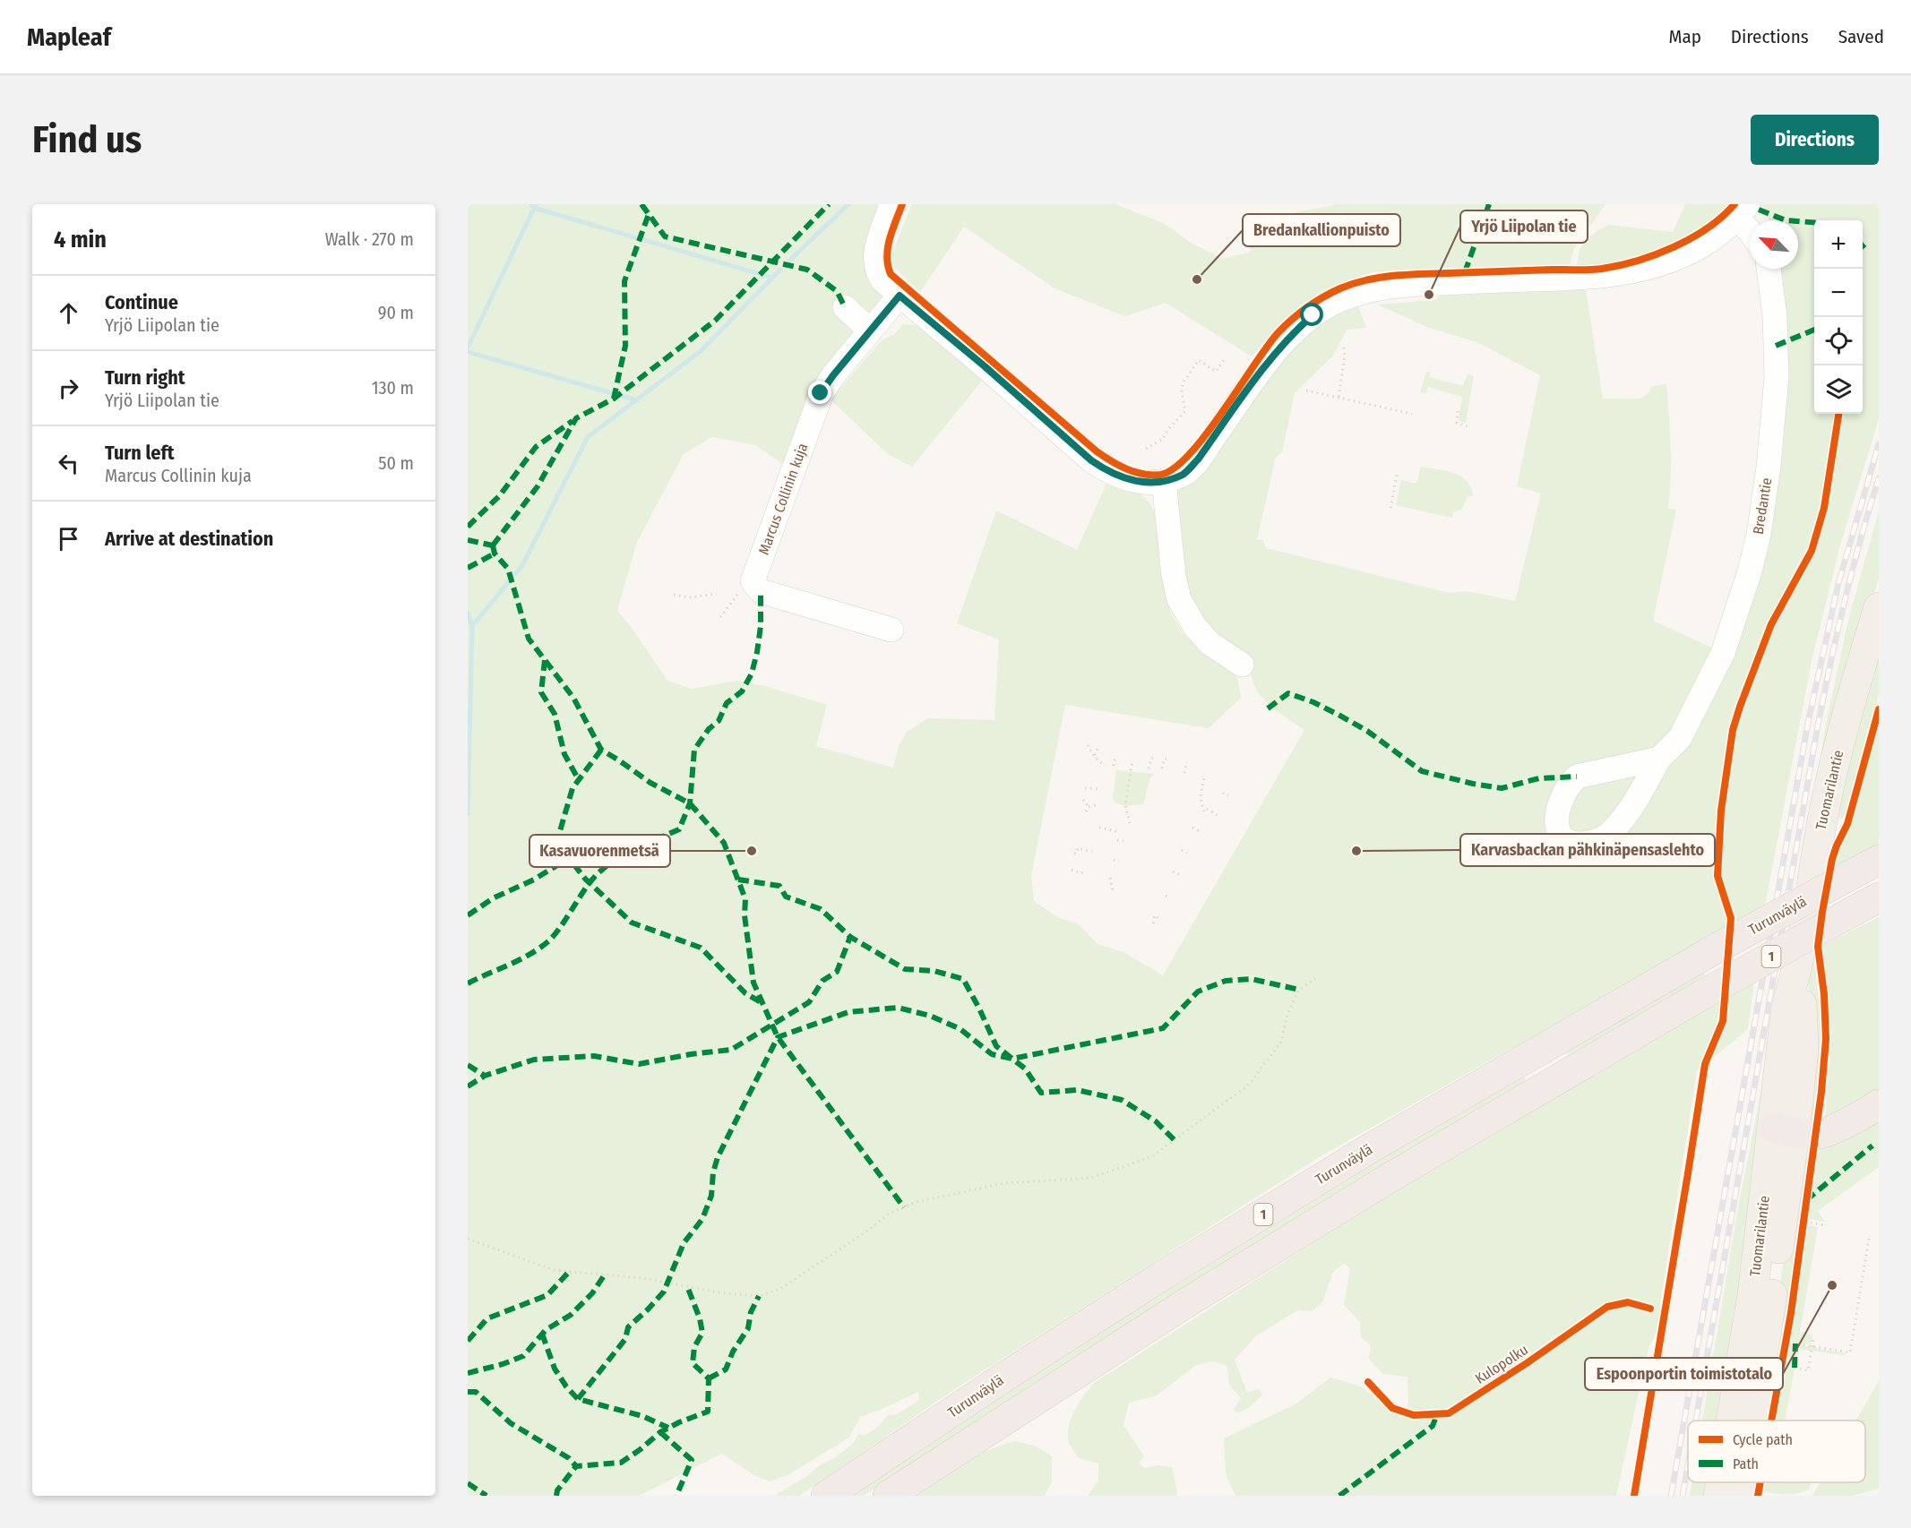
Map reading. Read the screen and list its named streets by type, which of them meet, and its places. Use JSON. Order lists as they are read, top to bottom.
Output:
{
  "streets": {
    "highway": ["Turunväylä", "1"],
    "main road": ["Tuomarilantie"],
    "street": ["Marcus Collinin kuja", "Bredantie"],
    "cycle path": ["Kulopolku"]
  },
  "places": [
    "Bredankallionpuisto",
    "Yrjö Liipolan tie",
    "Kasavuorenmetsä",
    "Karvasbackan pähkinäpensaslehto",
    "Espoonportin toimistotalo"
  ],
  "legend": ["Cycle path", "Path"],
  "north": "top left",
  "page": {
    "header": "Mapleaf",
    "nav": ["Map", "Directions", "Saved"],
    "buttons": "Directions",
    "title": "Find us",
    "heading": ["4 min", "Walk · 270 m"],
    "map_buttons": ["+", "−"],
    "list": [
      ["Continue", "Yrjö Liipolan tie", "90 m"],
      ["Turn right", "Yrjö Liipolan tie", "130 m"],
      ["Turn left", "Marcus Collinin kuja", "50 m"],
      "Arrive at destination"
    ]
  }
}
